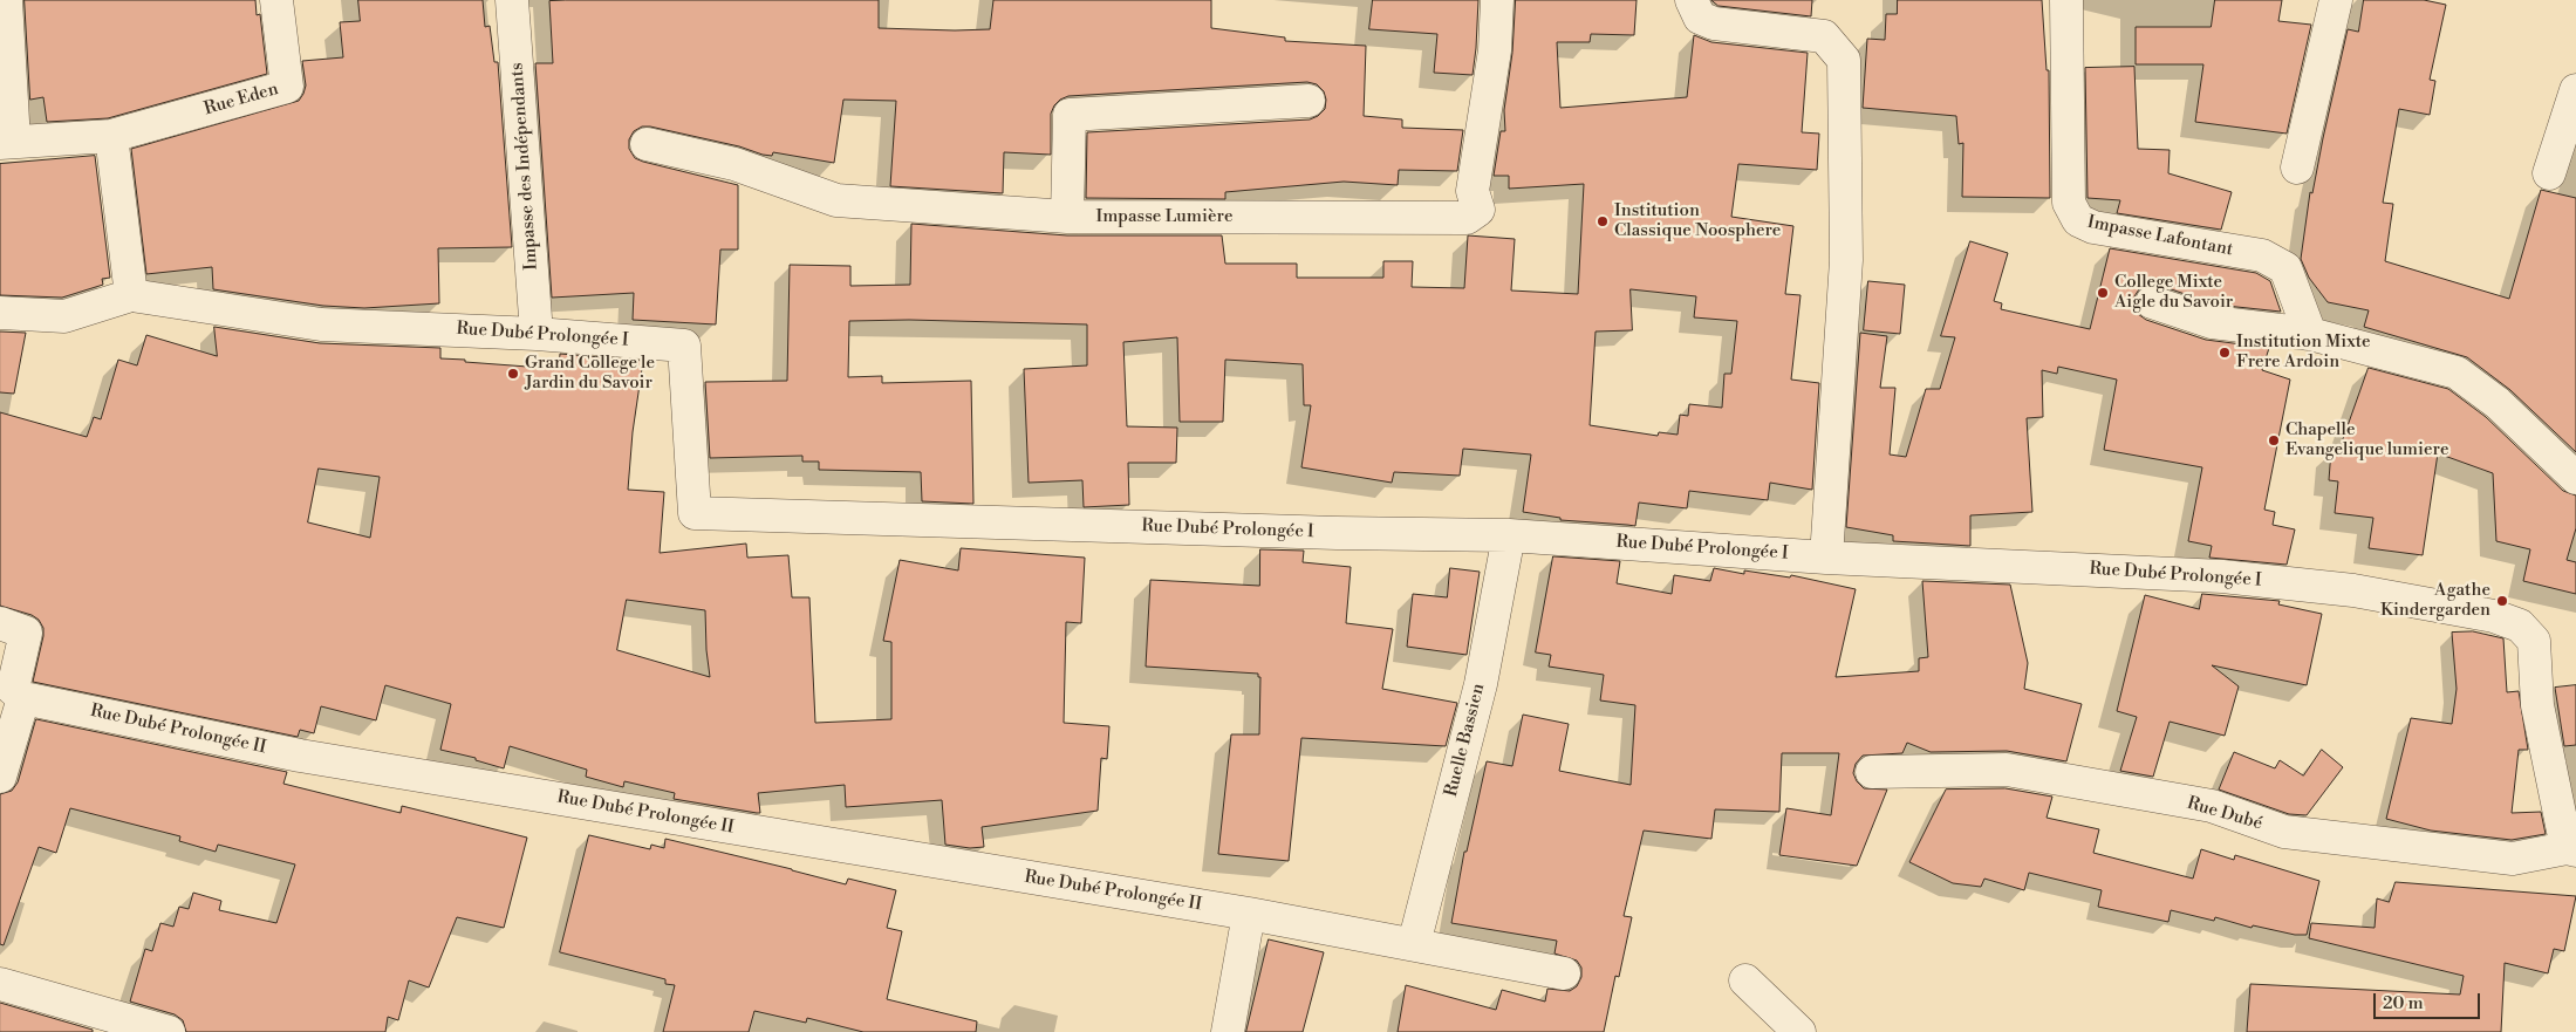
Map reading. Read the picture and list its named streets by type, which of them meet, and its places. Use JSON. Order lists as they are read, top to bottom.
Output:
{
  "streets": {
    "street": [
      "Rue Eden",
      "Impasse des Indépendants",
      "Impasse Lumière",
      "Impasse Lafontant",
      "Rue Dubé Prolongée I",
      "Rue Dubé Prolongée II",
      "Ruelle Bassien",
      "Rue Dubé"
    ]
  },
  "crossings": [
    ["Impasse des Indépendants", "Rue Dubé Prolongée I"],
    ["Rue Dubé Prolongée I", "Ruelle Bassien"],
    ["Rue Dubé Prolongée I", "Rue Dubé"],
    ["Rue Dubé Prolongée II", "Ruelle Bassien"]
  ],
  "places": [
    "Institution Classique Noosphere",
    "College Mixte Aigle du Savoir",
    "Institution Mixte Frere Ardoin",
    "Grand College le Jardin du Savoir",
    "Chapelle Evangelique lumiere",
    "Agathe Kindergarden"
  ],
  "scale_bar": "20 m"
}
